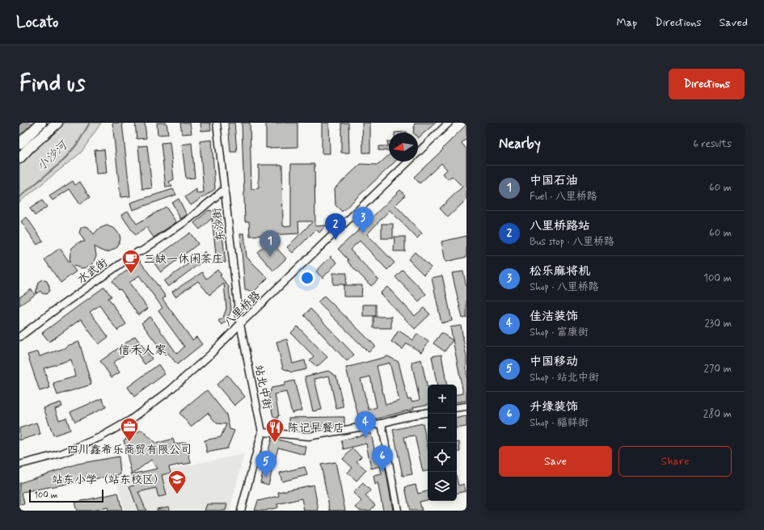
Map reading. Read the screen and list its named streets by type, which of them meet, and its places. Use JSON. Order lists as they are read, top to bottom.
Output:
{
  "streets": {
    "street": [
      "东沙街",
      "水武街",
      "八里桥路",
      "站北中街"
    ]
  },
  "crossings": [
    ["东沙街", "水武街"],
    ["东沙街", "八里桥路"],
    ["东沙街", "站北中街"],
    ["八里桥路", "站北中街"]
  ],
  "districts": ["信禾人家"],
  "water": ["小沙河"],
  "places": {
    "cafe": ["三缺一休闲茶庄"],
    "office": ["四川鑫希乐商贸有限公司"],
    "restaurant": ["陈记早餐店"],
    "school or university": ["站东小学（站东校区）"]
  },
  "scale_bar": "100 m",
  "north": "left",
  "page": {
    "header": "Locato",
    "nav": ["Map", "Directions", "Saved"],
    "buttons": [
      "Directions",
      ["Save", "Share"]
    ],
    "title": "Find us",
    "heading": ["Nearby", "6 results"],
    "list": [
      {
        "mark": "1",
        "name": "中国石油",
        "note": "Fuel · 八里桥路",
        "value": "60 m"
      },
      {
        "mark": "2",
        "name": "八里桥路站",
        "note": "Bus stop · 八里桥路",
        "value": "60 m"
      },
      {
        "mark": "3",
        "name": "松乐麻将机",
        "note": "Shop · 八里桥路",
        "value": "100 m"
      },
      {
        "mark": "4",
        "name": "佳洁装饰",
        "note": "Shop · 富康街",
        "value": "230 m"
      },
      {
        "mark": "5",
        "name": "中国移动",
        "note": "Shop · 站北中街",
        "value": "270 m"
      },
      {
        "mark": "6",
        "name": "升缘装饰",
        "note": "Shop · 福祥街",
        "value": "280 m"
      }
    ],
    "pins": [
      "3",
      "2",
      "1",
      "4",
      "6",
      "5"
    ],
    "map_buttons": ["+", "−"],
    "scale": "100 m"
  }
}
